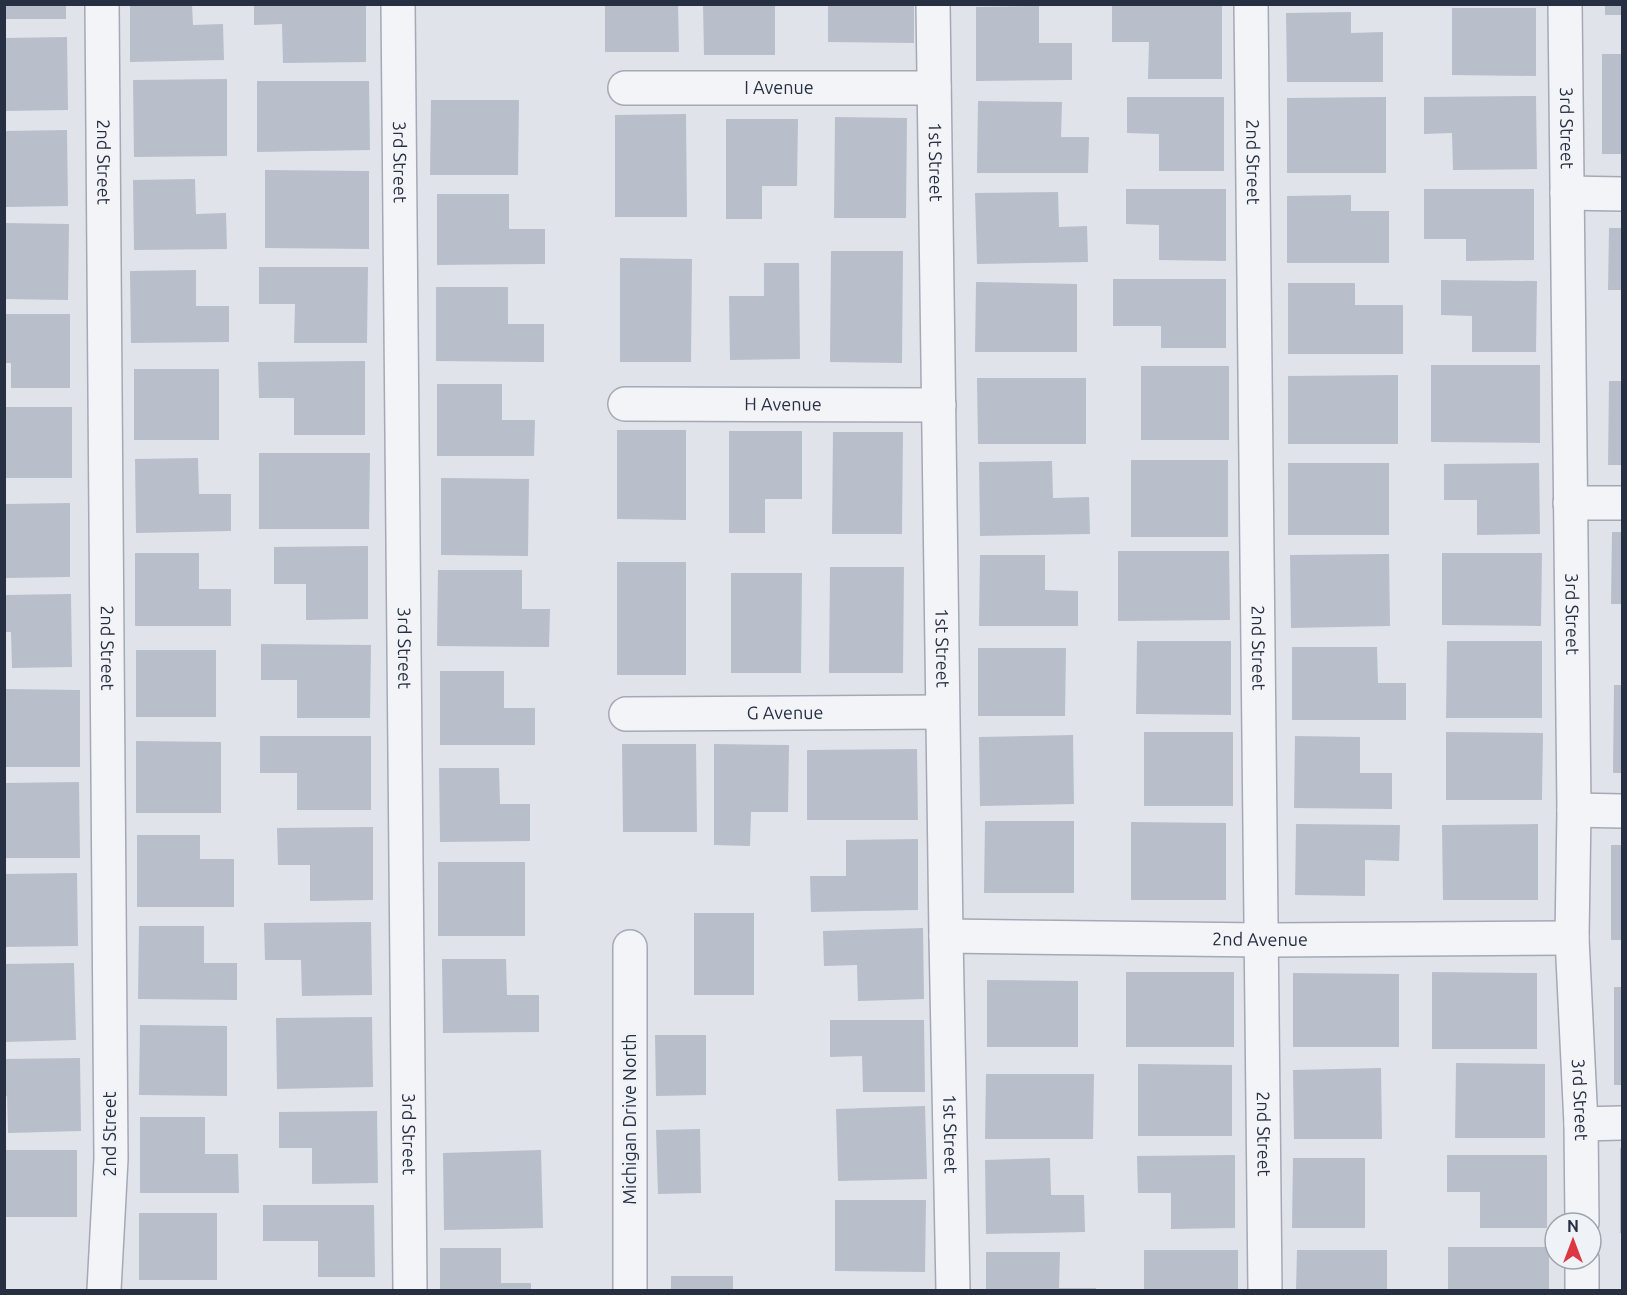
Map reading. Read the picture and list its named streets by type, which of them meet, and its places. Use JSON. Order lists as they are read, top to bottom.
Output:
{
  "streets": {
    "street": [
      "I Avenue",
      "3rd Street",
      "2nd Street",
      "1st Street",
      "H Avenue",
      "G Avenue",
      "2nd Avenue",
      "Michigan Drive North"
    ]
  },
  "crossings": [
    ["I Avenue", "1st Street"],
    ["3rd Street", "2nd Avenue"],
    ["2nd Street", "2nd Avenue"],
    ["1st Street", "H Avenue"],
    ["1st Street", "G Avenue"],
    ["1st Street", "2nd Avenue"]
  ],
  "north": "top"
}
